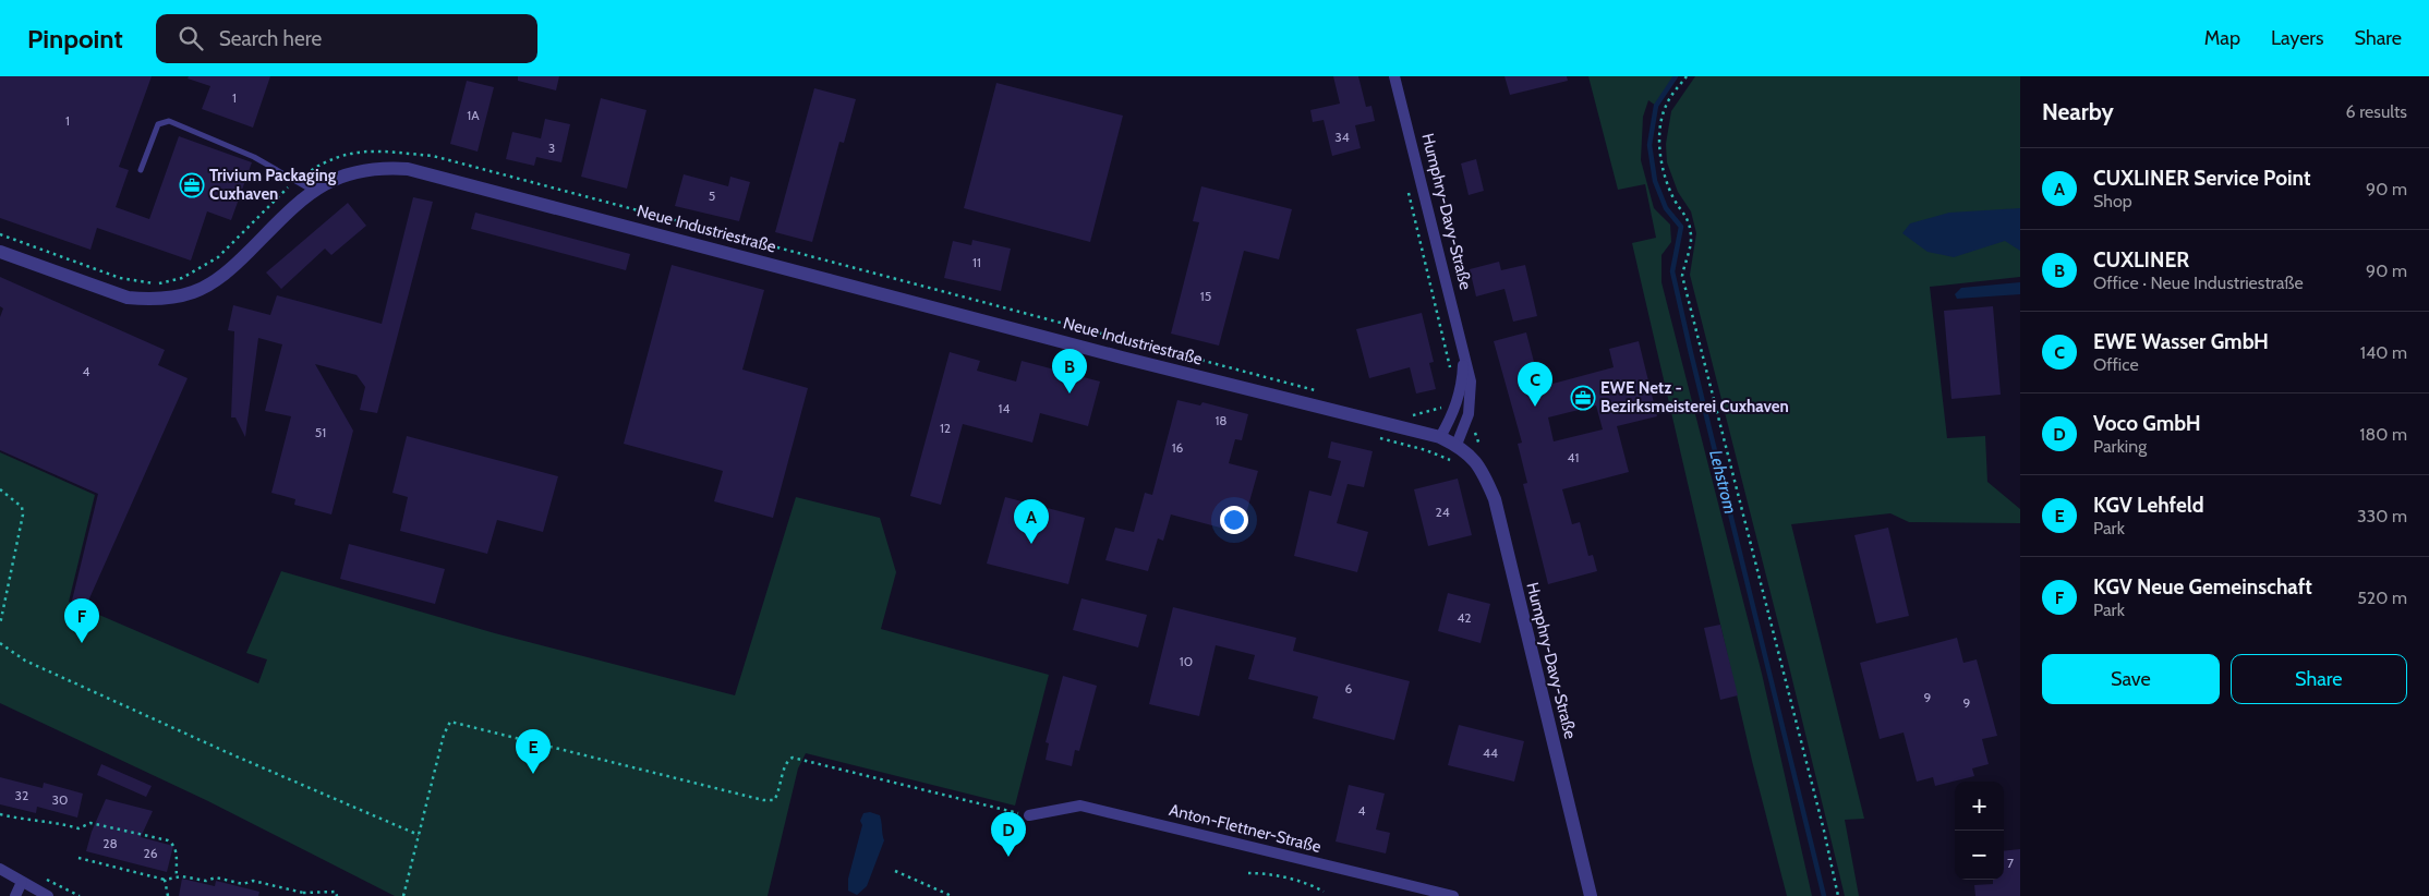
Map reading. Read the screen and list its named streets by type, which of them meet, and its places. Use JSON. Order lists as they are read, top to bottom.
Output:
{
  "streets": {
    "street": ["Humphry-Davy-Straße", "Neue Industriestraße", "Anton-Flettner-Straße"]
  },
  "crossings": [
    ["Humphry-Davy-Straße", "Neue Industriestraße"]
  ],
  "water": ["Lehstrom"],
  "places": {
    "office": ["Trivium Packaging Cuxhaven", "EWE Netz - Bezirksmeisterei Cuxhaven"]
  },
  "house_numbers": [
    "1",
    "1A",
    "1",
    "34",
    "3",
    "5",
    "11",
    "15",
    "4",
    "14",
    "18",
    "12",
    "51",
    "16",
    "41",
    "24",
    "42",
    "10",
    "6",
    "9",
    "9",
    "44",
    "32",
    "30",
    "4",
    "28",
    "26",
    "7"
  ],
  "page": {
    "header": "Pinpoint",
    "search": "Search here",
    "nav": ["Map", "Layers", "Share"],
    "heading": ["Nearby", "6 results"],
    "list": [
      {
        "mark": "A",
        "name": "CUXLINER Service Point",
        "note": "Shop",
        "value": "90 m"
      },
      {
        "mark": "B",
        "name": "CUXLINER",
        "note": "Office · Neue Industriestraße",
        "value": "90 m"
      },
      {
        "mark": "C",
        "name": "EWE Wasser GmbH",
        "note": "Office",
        "value": "140 m"
      },
      {
        "mark": "D",
        "name": "Voco GmbH",
        "note": "Parking",
        "value": "180 m"
      },
      {
        "mark": "E",
        "name": "KGV Lehfeld",
        "note": "Park",
        "value": "330 m"
      },
      {
        "mark": "F",
        "name": "KGV Neue Gemeinschaft",
        "note": "Park",
        "value": "520 m"
      }
    ],
    "pins": [
      "B",
      "C",
      "A",
      "F",
      "E",
      "D"
    ],
    "buttons": ["Save", "Share"],
    "map_buttons": ["+", "−"]
  }
}
